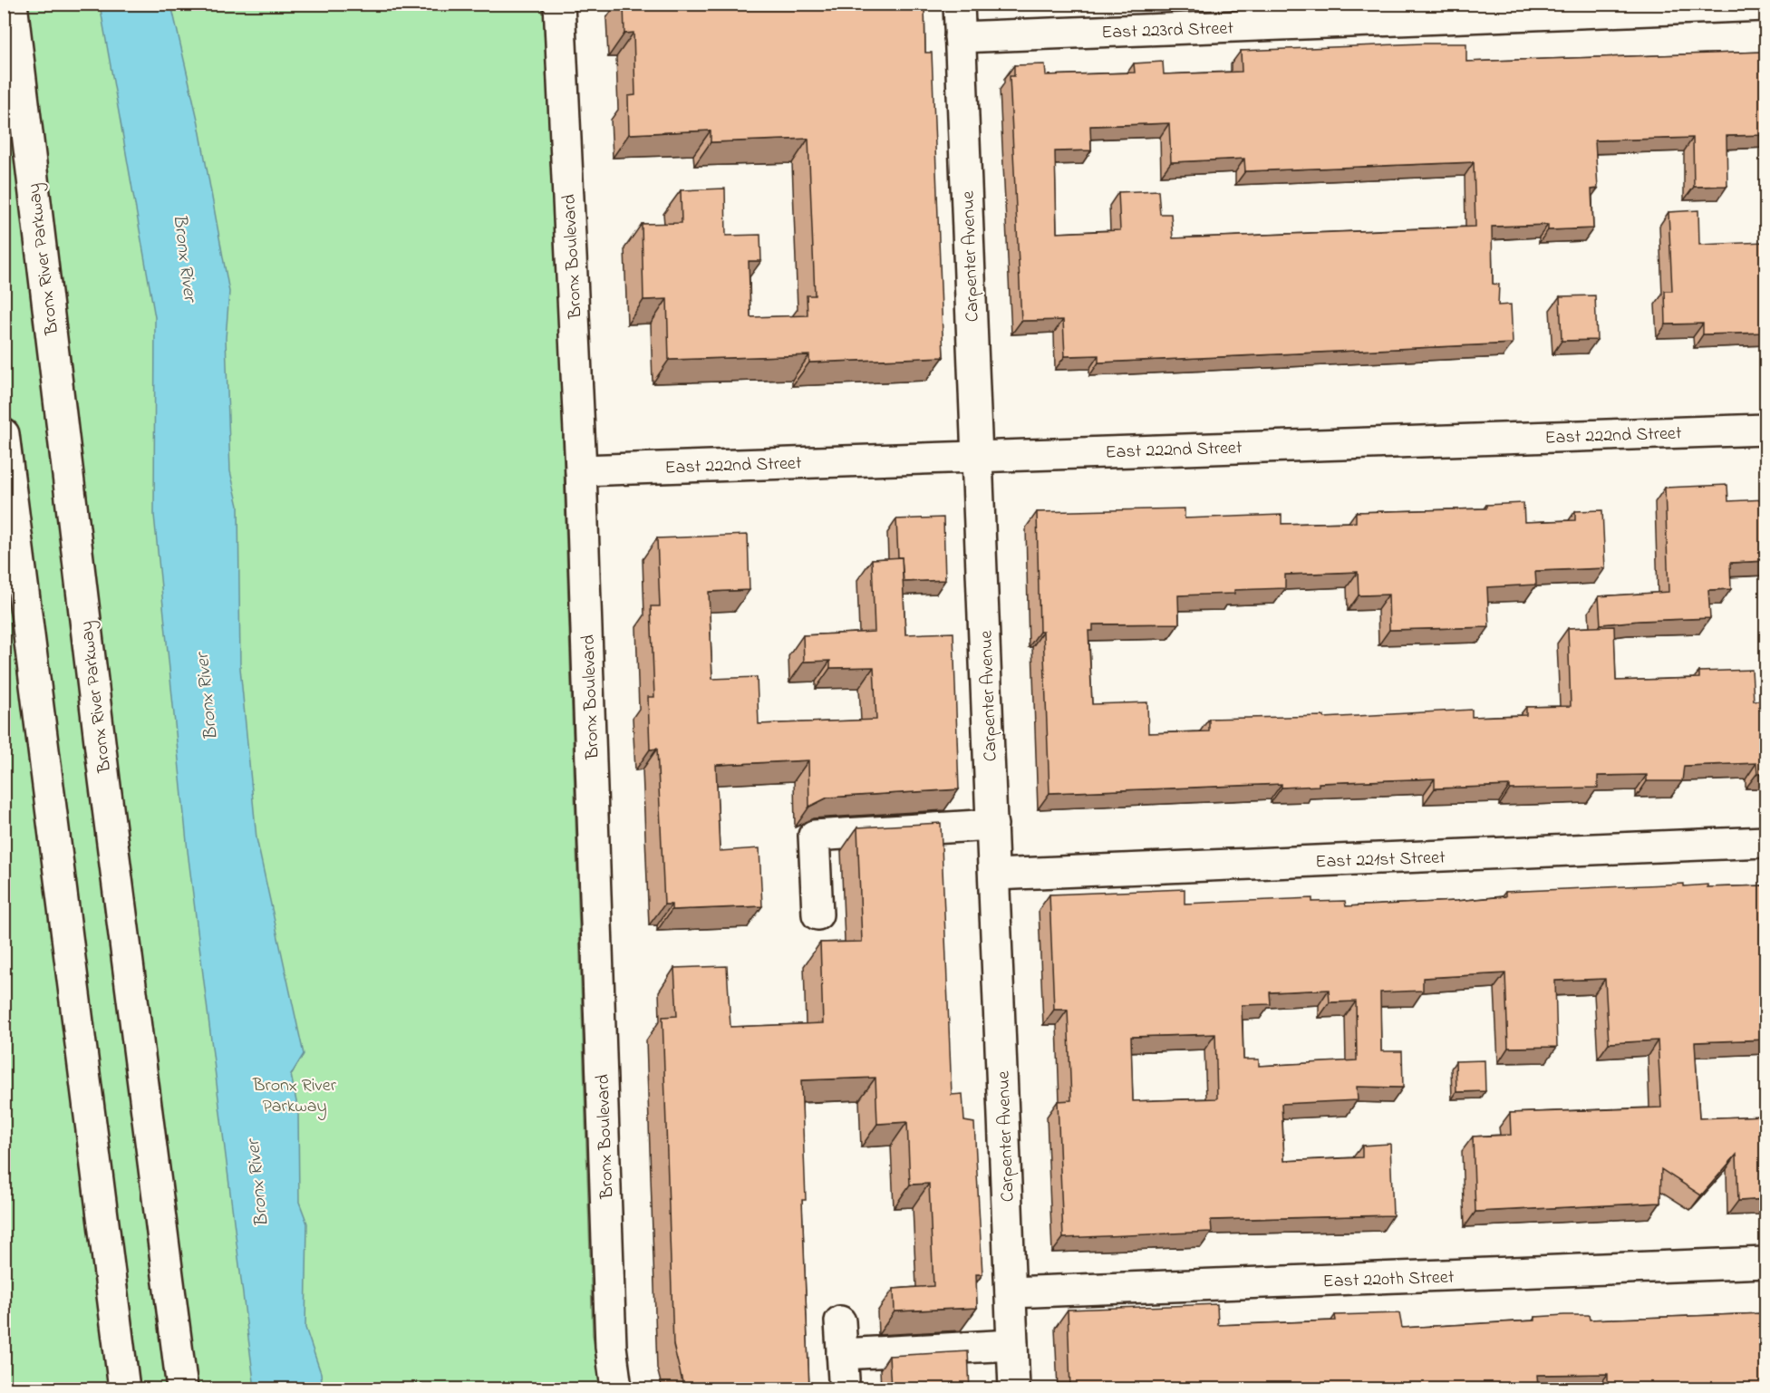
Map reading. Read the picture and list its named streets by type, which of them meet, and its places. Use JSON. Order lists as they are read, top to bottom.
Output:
{
  "streets": {
    "main road": [
      "East 223rd Street",
      "Bronx Boulevard",
      "Carpenter Avenue",
      "Bronx River Parkway",
      "East 222nd Street",
      "East 221st Street",
      "East 220th Street"
    ]
  },
  "crossings": [
    ["East 223rd Street", "Carpenter Avenue"],
    ["Bronx Boulevard", "East 222nd Street"],
    ["Carpenter Avenue", "East 222nd Street"],
    ["Carpenter Avenue", "East 221st Street"],
    ["Carpenter Avenue", "East 220th Street"]
  ],
  "water": ["Bronx River"],
  "parks": ["Bronx River Parkway"]
}
